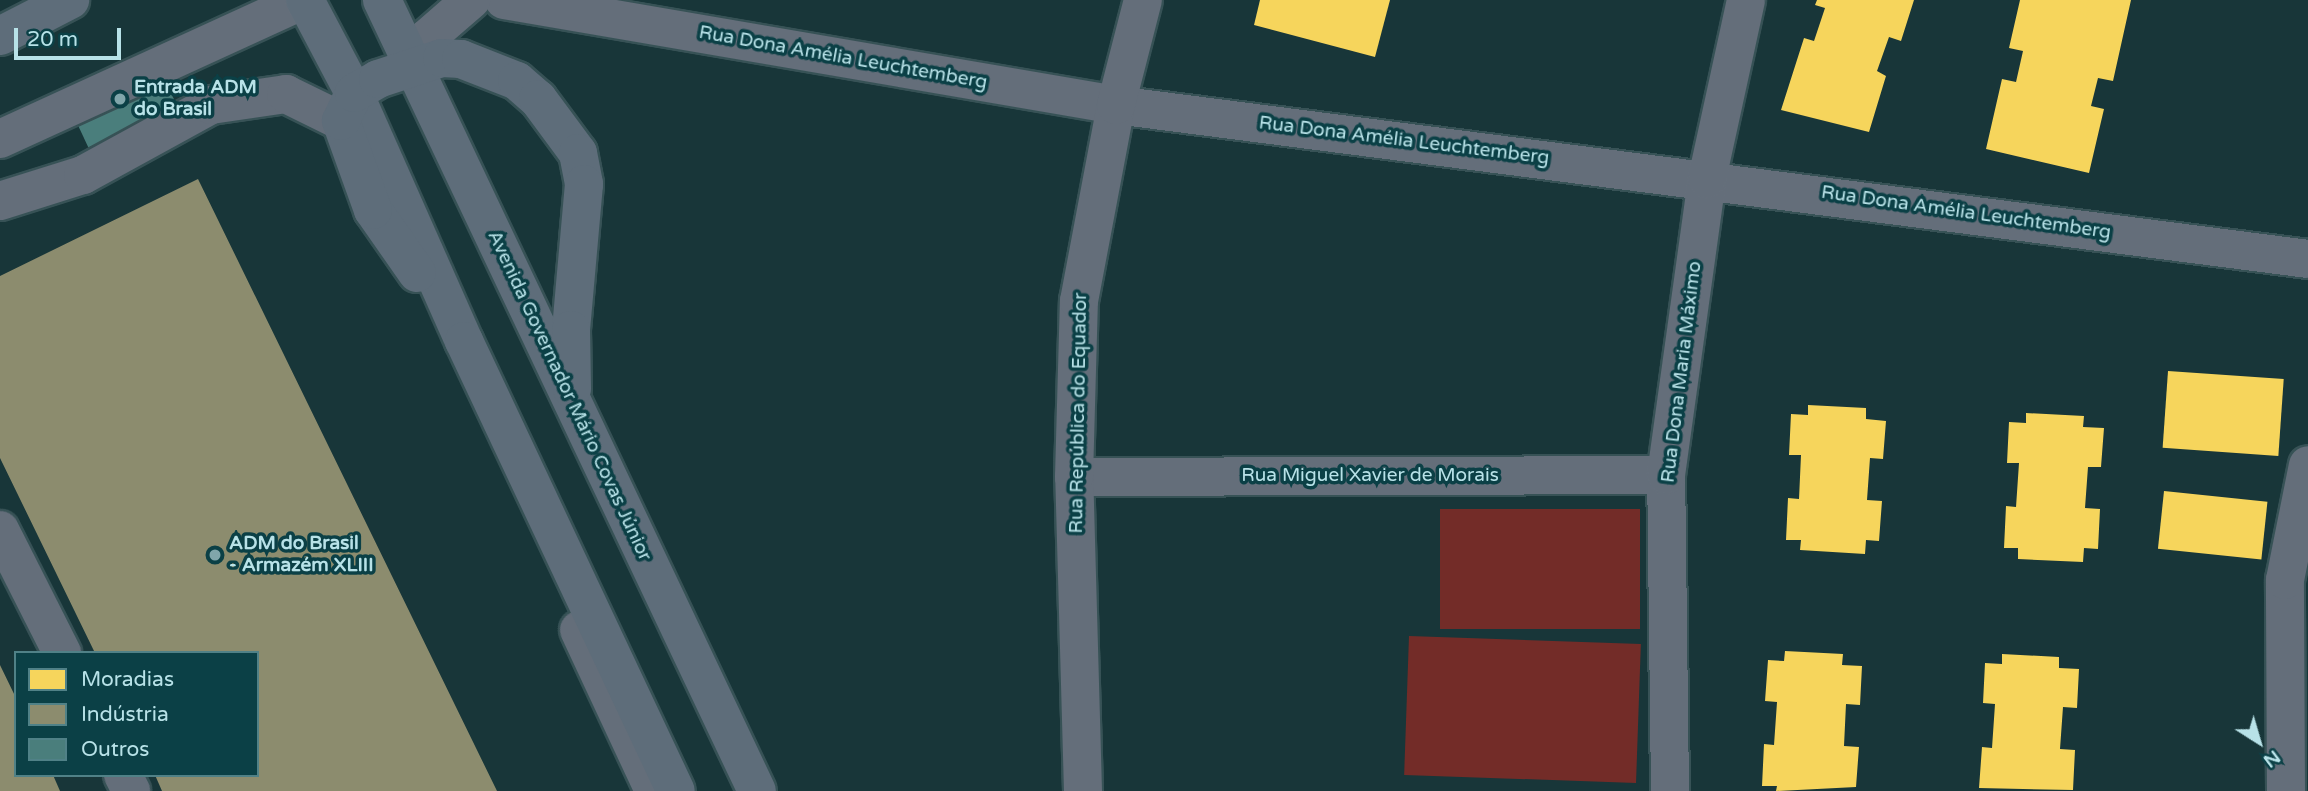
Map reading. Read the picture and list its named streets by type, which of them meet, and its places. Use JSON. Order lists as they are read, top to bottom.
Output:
{
  "streets": {
    "main road": ["Avenida Governador Mário Covas Júnior"],
    "street": [
      "Rua Dona Amélia Leuchtemberg",
      "Rua Dona Maria Máximo",
      "Rua República do Equador",
      "Rua Miguel Xavier de Morais"
    ]
  },
  "crossings": [
    ["Rua Dona Amélia Leuchtemberg", "Rua Dona Maria Máximo"],
    ["Rua Dona Amélia Leuchtemberg", "Rua República do Equador"],
    ["Rua Dona Maria Máximo", "Rua Miguel Xavier de Morais"],
    ["Rua República do Equador", "Rua Miguel Xavier de Morais"]
  ],
  "places": ["Entrada ADM do Brasil", "ADM do Brasil - Armazém XLIII"],
  "legend": ["Moradias", "Indústria", "Outros"],
  "scale_bar": "20 m",
  "north": "bottom right"
}
